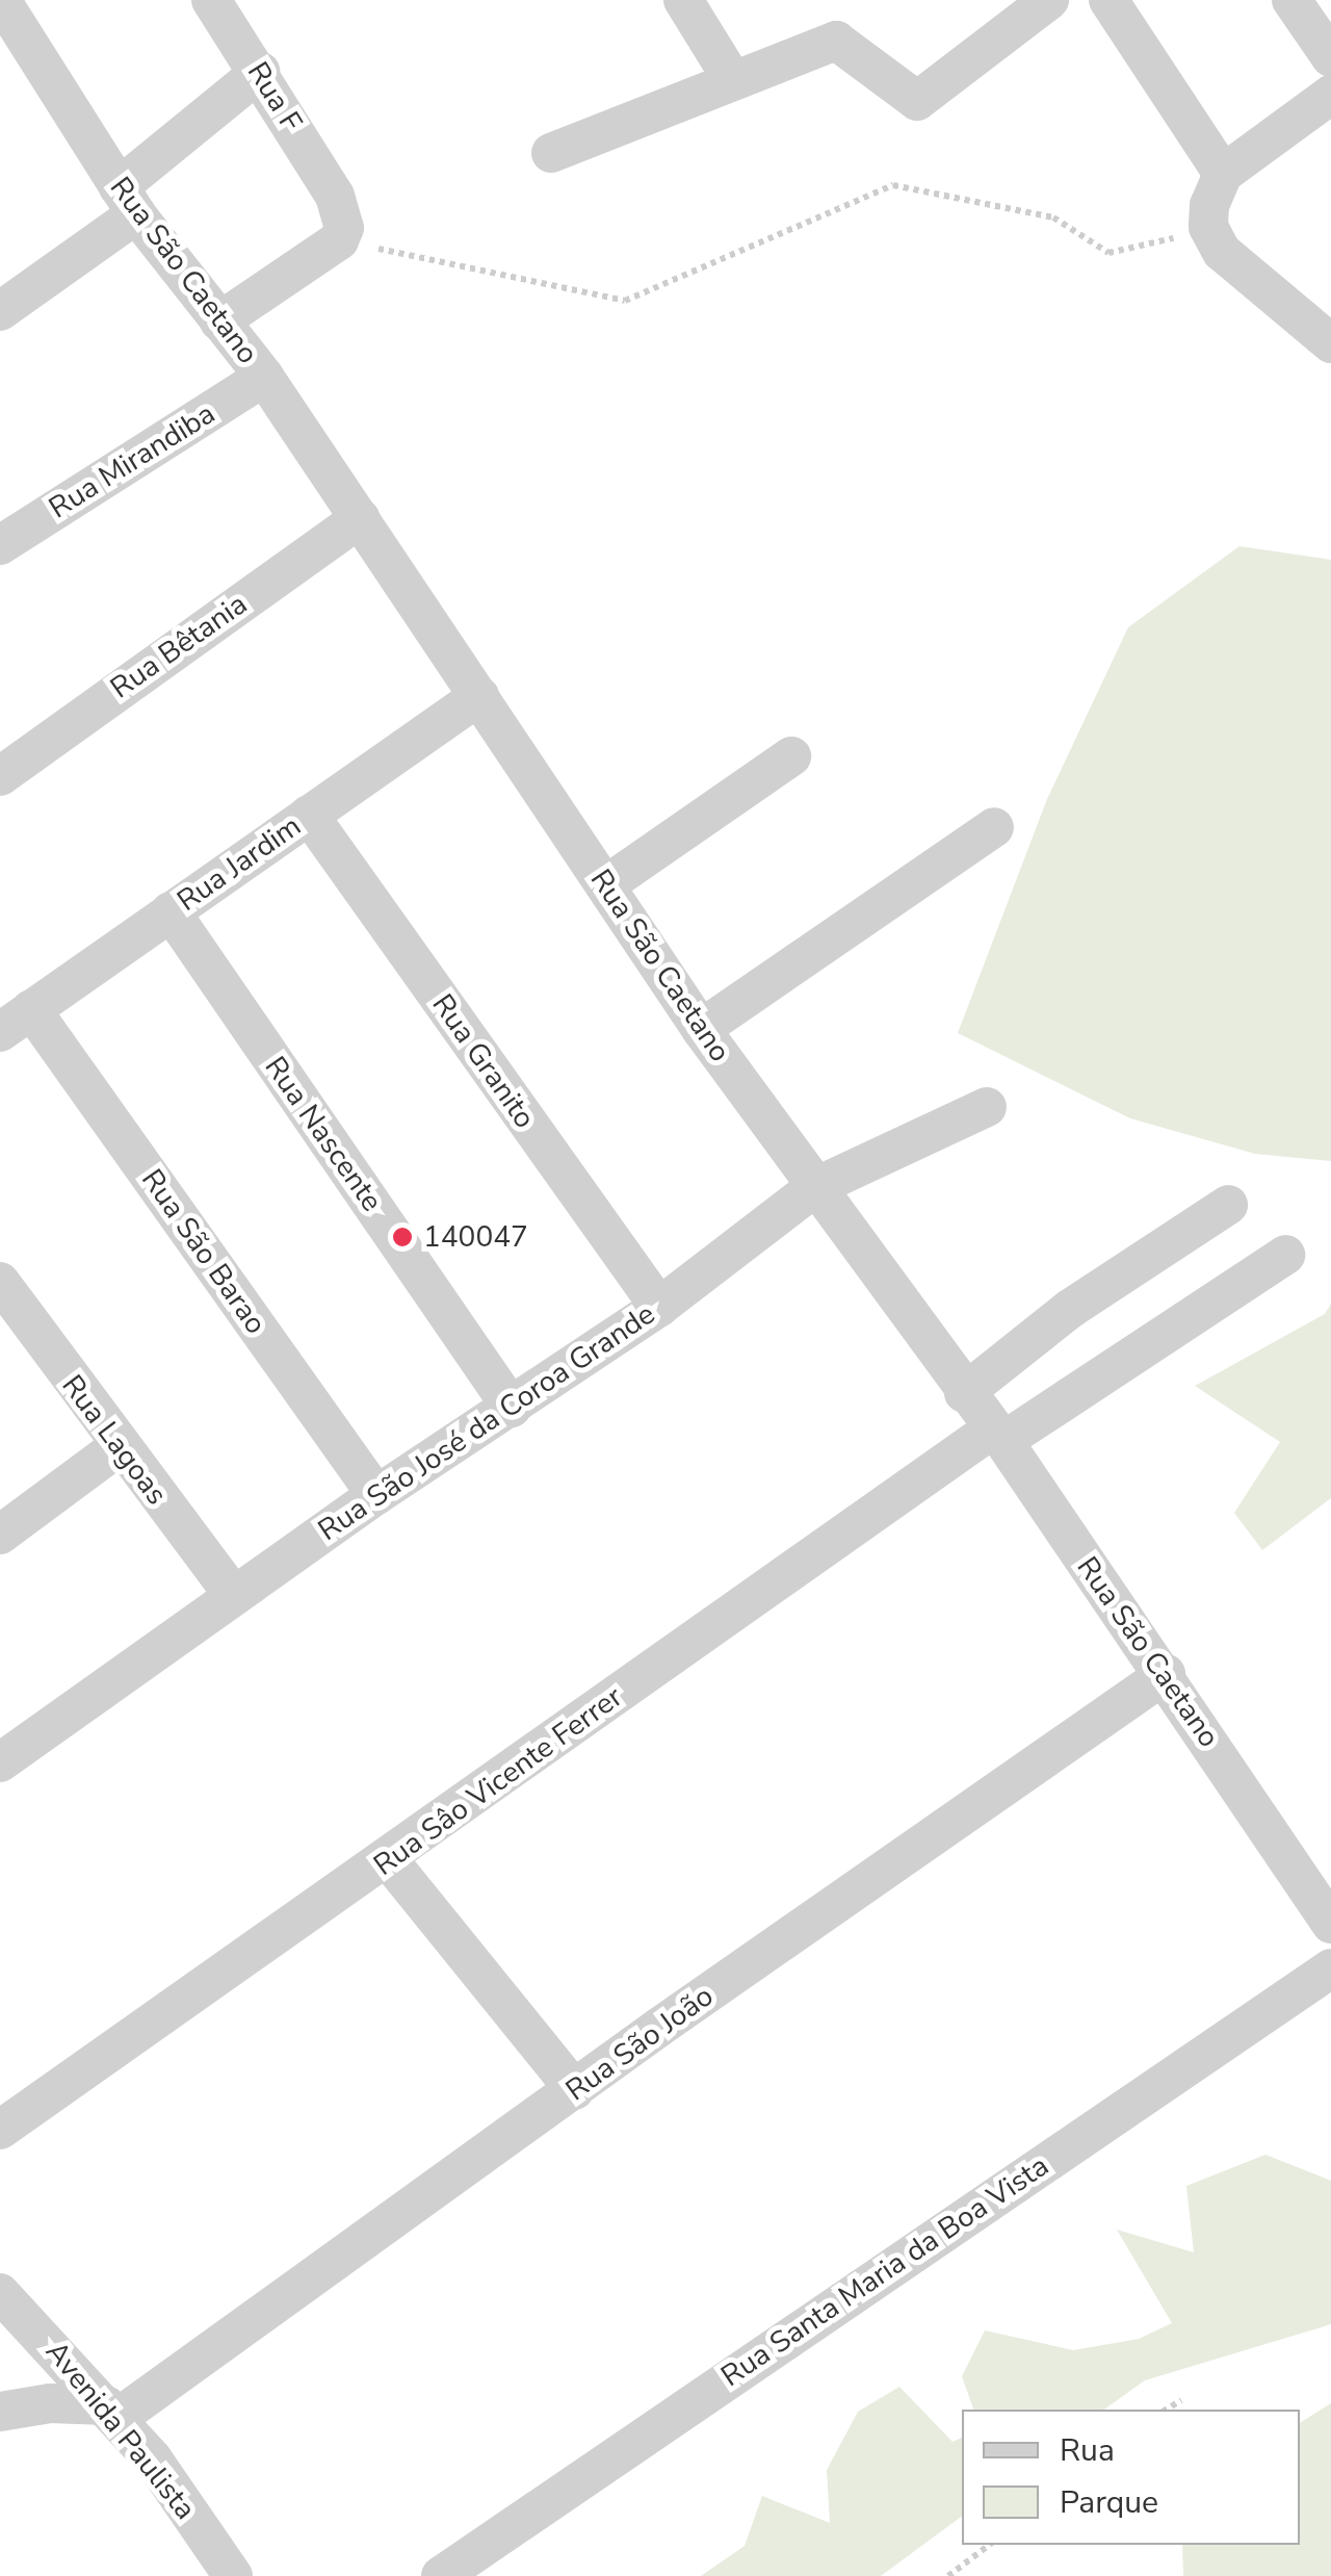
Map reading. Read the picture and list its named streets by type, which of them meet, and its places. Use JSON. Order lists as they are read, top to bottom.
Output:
{
  "streets": {
    "street": [
      "Rua F",
      "Rua São Caetano",
      "Rua Mirandiba",
      "Rua Bêtania",
      "Rua Jardim",
      "Rua Granito",
      "Rua Nascente",
      "Rua São Barao",
      "Rua São José da Coroa Grande",
      "Rua Lagoas",
      "Rua Sâo Vicente Ferrer",
      "Rua São João",
      "Rua Santa Maria da Boa Vista",
      "Avenida Paulista"
    ]
  },
  "crossings": [
    ["Rua São Caetano", "Rua Mirandiba"],
    ["Rua São Caetano", "Rua Bêtania"],
    ["Rua São Caetano", "Rua Jardim"],
    ["Rua São Caetano", "Rua São José da Coroa Grande"],
    ["Rua São Caetano", "Rua Sâo Vicente Ferrer"],
    ["Rua São Caetano", "Rua São João"],
    ["Rua Jardim", "Rua Granito"],
    ["Rua Jardim", "Rua Nascente"],
    ["Rua Jardim", "Rua São Barao"],
    ["Rua Granito", "Rua São José da Coroa Grande"],
    ["Rua Nascente", "Rua São José da Coroa Grande"],
    ["Rua São Barao", "Rua São José da Coroa Grande"],
    ["Rua São José da Coroa Grande", "Rua Lagoas"],
    ["Rua São João", "Avenida Paulista"]
  ],
  "places": ["140047"],
  "legend": ["Rua", "Parque"]
}
